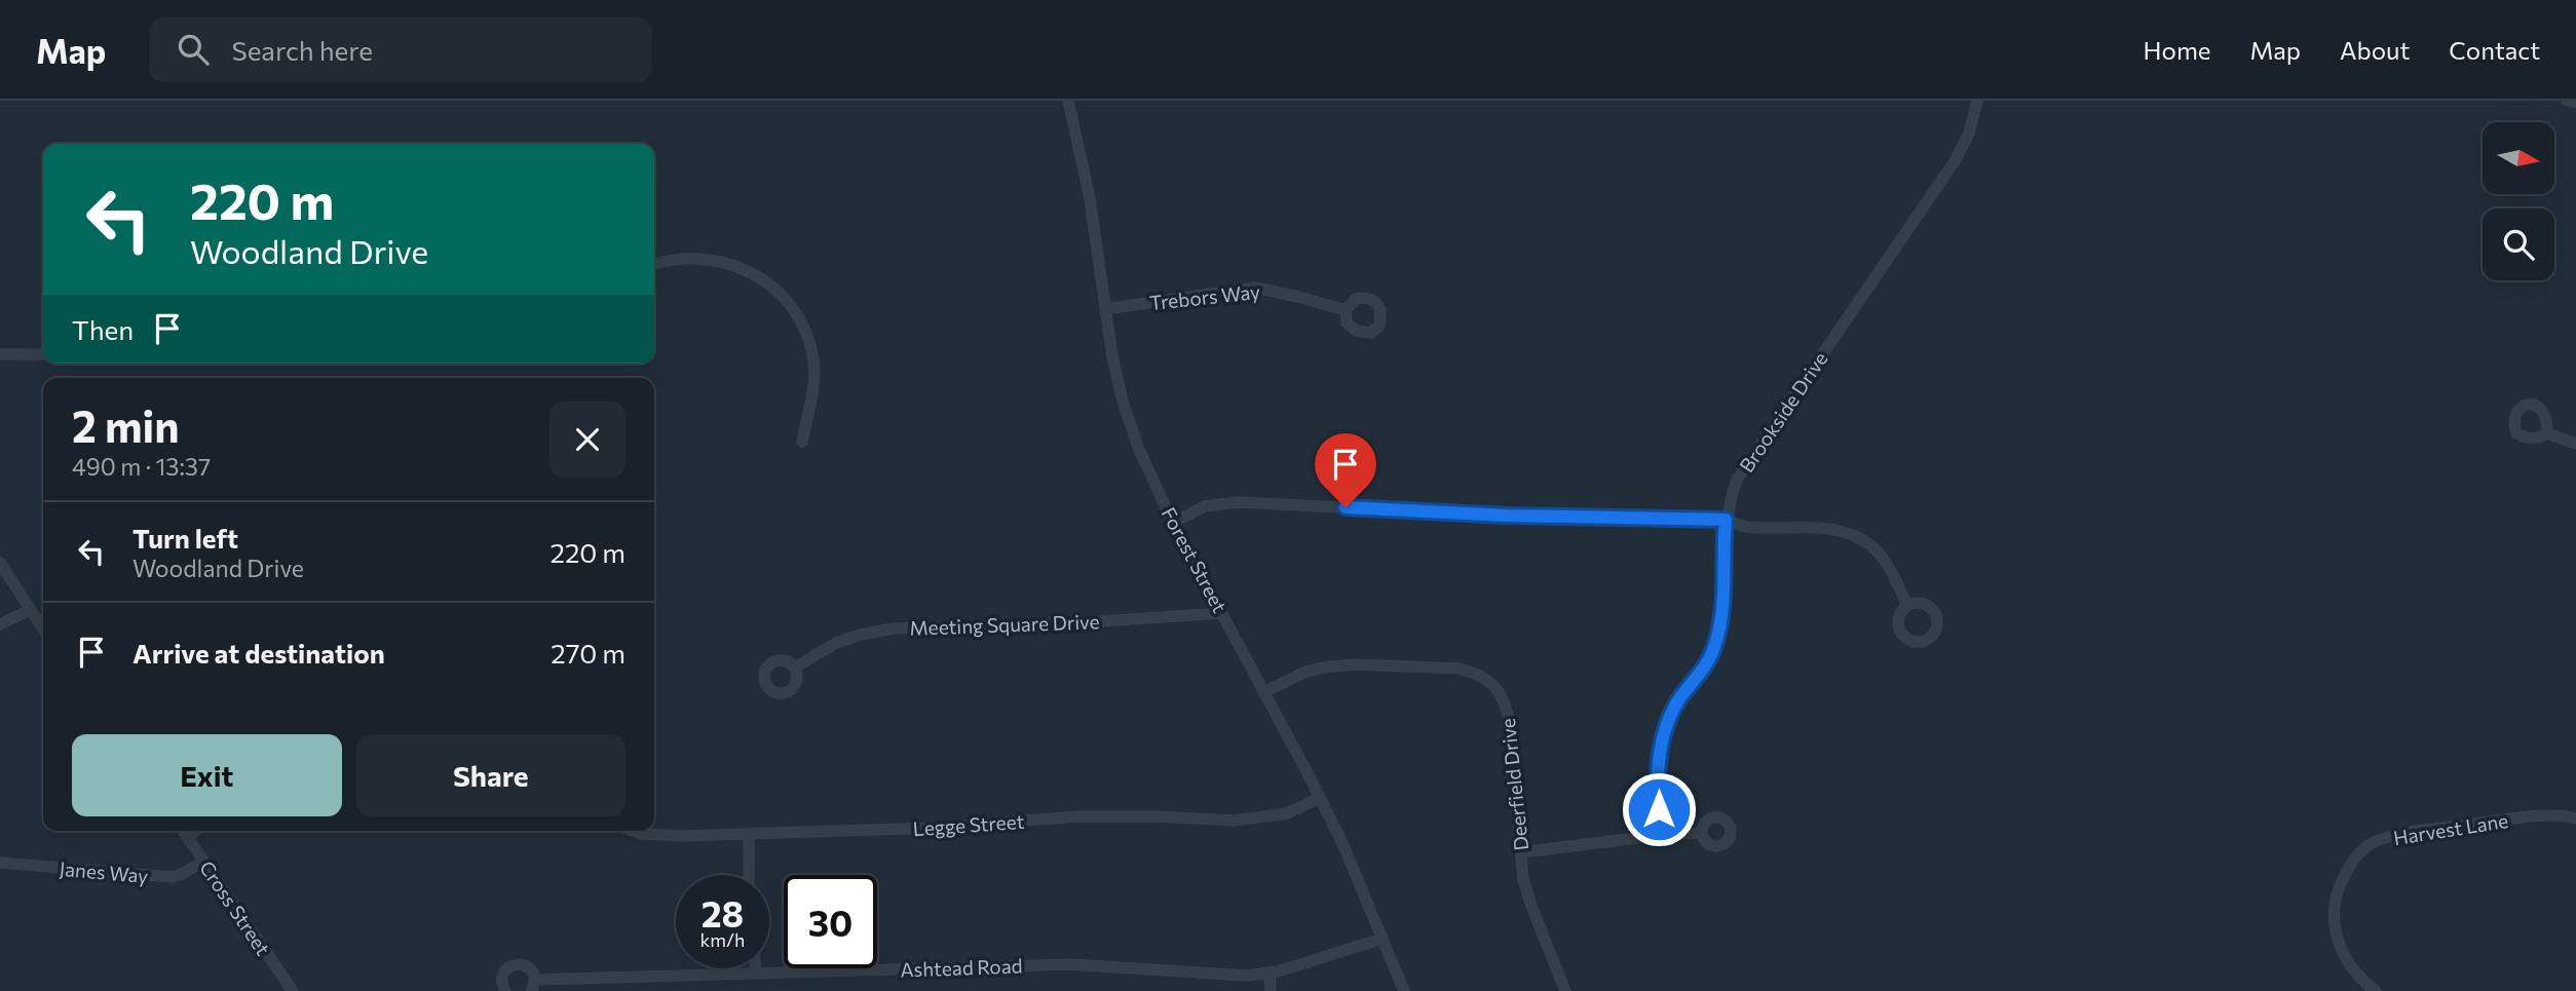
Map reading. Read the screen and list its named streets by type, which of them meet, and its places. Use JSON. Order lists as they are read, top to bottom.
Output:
{
  "streets": {
    "street": [
      "Trebors Way",
      "Brookside Drive",
      "Forest Street",
      "Meeting Square Drive",
      "Deerfield Drive",
      "Legge Street",
      "Harvest Lane",
      "Janes Way",
      "Cross Street",
      "Ashtead Road"
    ]
  },
  "crossings": [
    ["Trebors Way", "Forest Street"],
    ["Forest Street", "Meeting Square Drive"],
    ["Forest Street", "Deerfield Drive"],
    ["Forest Street", "Legge Street"],
    ["Forest Street", "Ashtead Road"],
    ["Janes Way", "Cross Street"]
  ],
  "north": "right",
  "page": {
    "header": "Map",
    "search": "Search here",
    "nav": [
      "Home",
      "Map",
      "About",
      "Contact"
    ],
    "turn": ["220 m", "Woodland Drive"],
    "then": "Then",
    "heading": ["2 min", "490 m · 13:37"],
    "list": [
      {
        "name": "Turn left",
        "note": "Woodland Drive",
        "value": "220 m"
      },
      {
        "name": "Arrive at destination",
        "value": "270 m"
      }
    ],
    "buttons": ["Exit", "Share"],
    "speed": "28 km/h",
    "limit": "30"
  }
}
